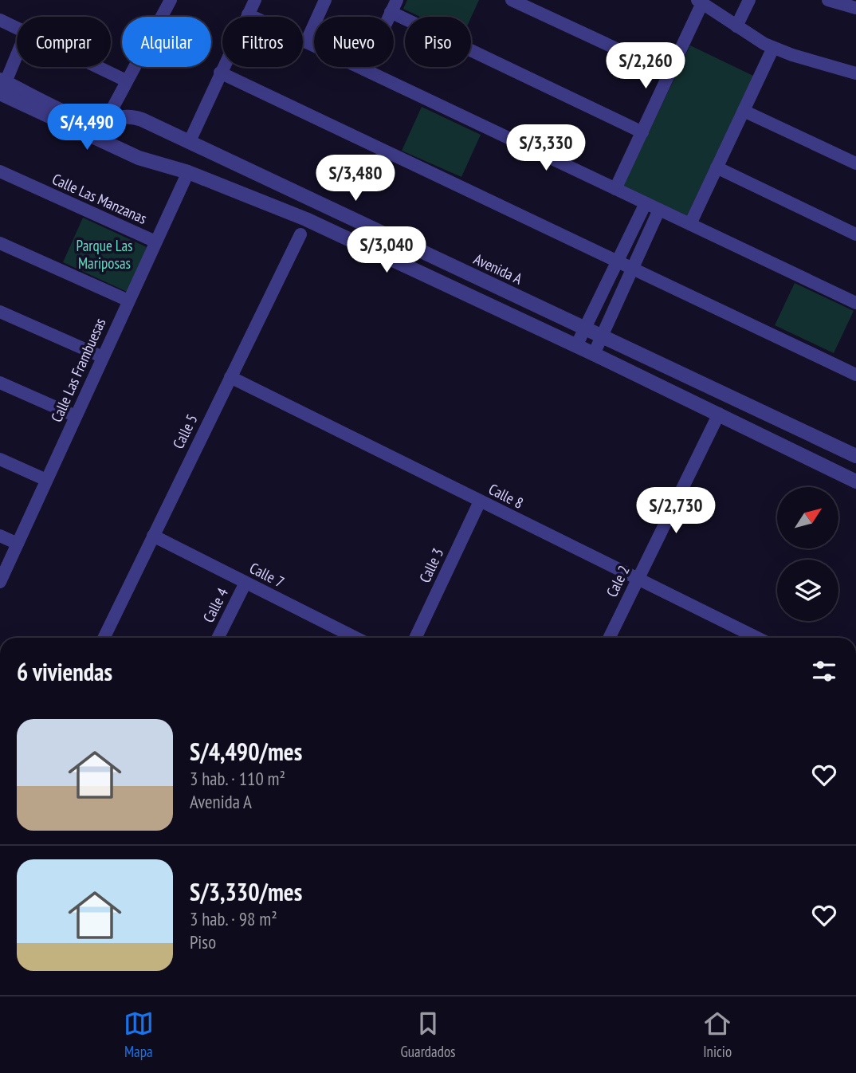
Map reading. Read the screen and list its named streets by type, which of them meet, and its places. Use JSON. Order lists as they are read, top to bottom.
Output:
{
  "streets": {
    "street": [
      "Calle Las Manzanas",
      "Avenida A",
      "Calle Las Frambuesas",
      "Calle 5",
      "Calle 8",
      "Calle 3",
      "Calle 7",
      "Cale 2",
      "Calle 4"
    ]
  },
  "crossings": [
    ["Calle Las Manzanas", "Calle Las Frambuesas"],
    ["Calle 5", "Calle 8"],
    ["Calle 5", "Calle 7"],
    ["Calle 8", "Calle 3"],
    ["Calle 8", "Cale 2"],
    ["Calle 7", "Calle 4"]
  ],
  "parks": ["Parque Las Mariposas"],
  "north": "top right",
  "page": {
    "chip": [
      "Comprar",
      "Alquilar",
      "Filtros",
      "Nuevo",
      "Piso"
    ],
    "price": [
      "S/2,260",
      "S/4,490",
      "S/3,330",
      "S/3,480",
      "S/3,040",
      "S/2,730"
    ],
    "heading": "6 viviendas",
    "list": [
      {
        "name": "S/4,490/mes",
        "note": "3 hab. · 110 m² · Avenida A"
      },
      {
        "name": "S/3,330/mes",
        "note": "3 hab. · 98 m² · Piso"
      }
    ],
    "tabs": ["Mapa", "Guardados", "Inicio"]
  }
}
